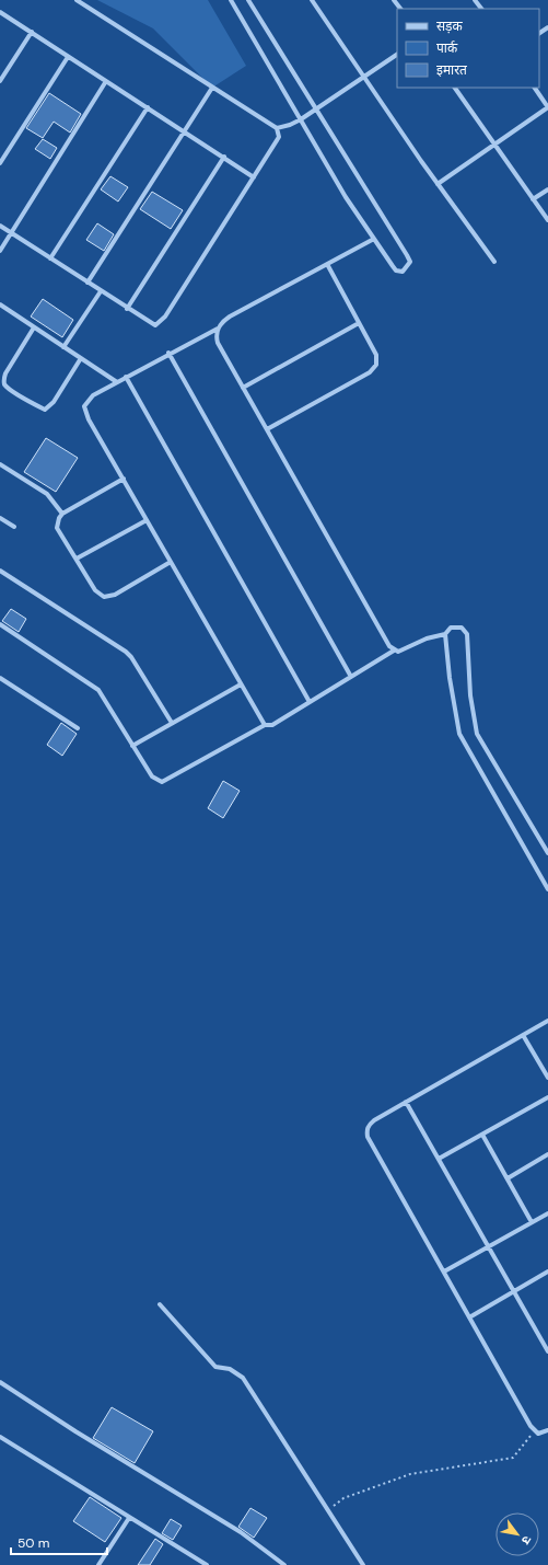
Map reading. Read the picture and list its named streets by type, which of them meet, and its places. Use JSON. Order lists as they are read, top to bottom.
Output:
{
  "legend": ["सड़क", "पार्क", "इमारत"],
  "scale_bar": "50 m",
  "north": "bottom right"
}
